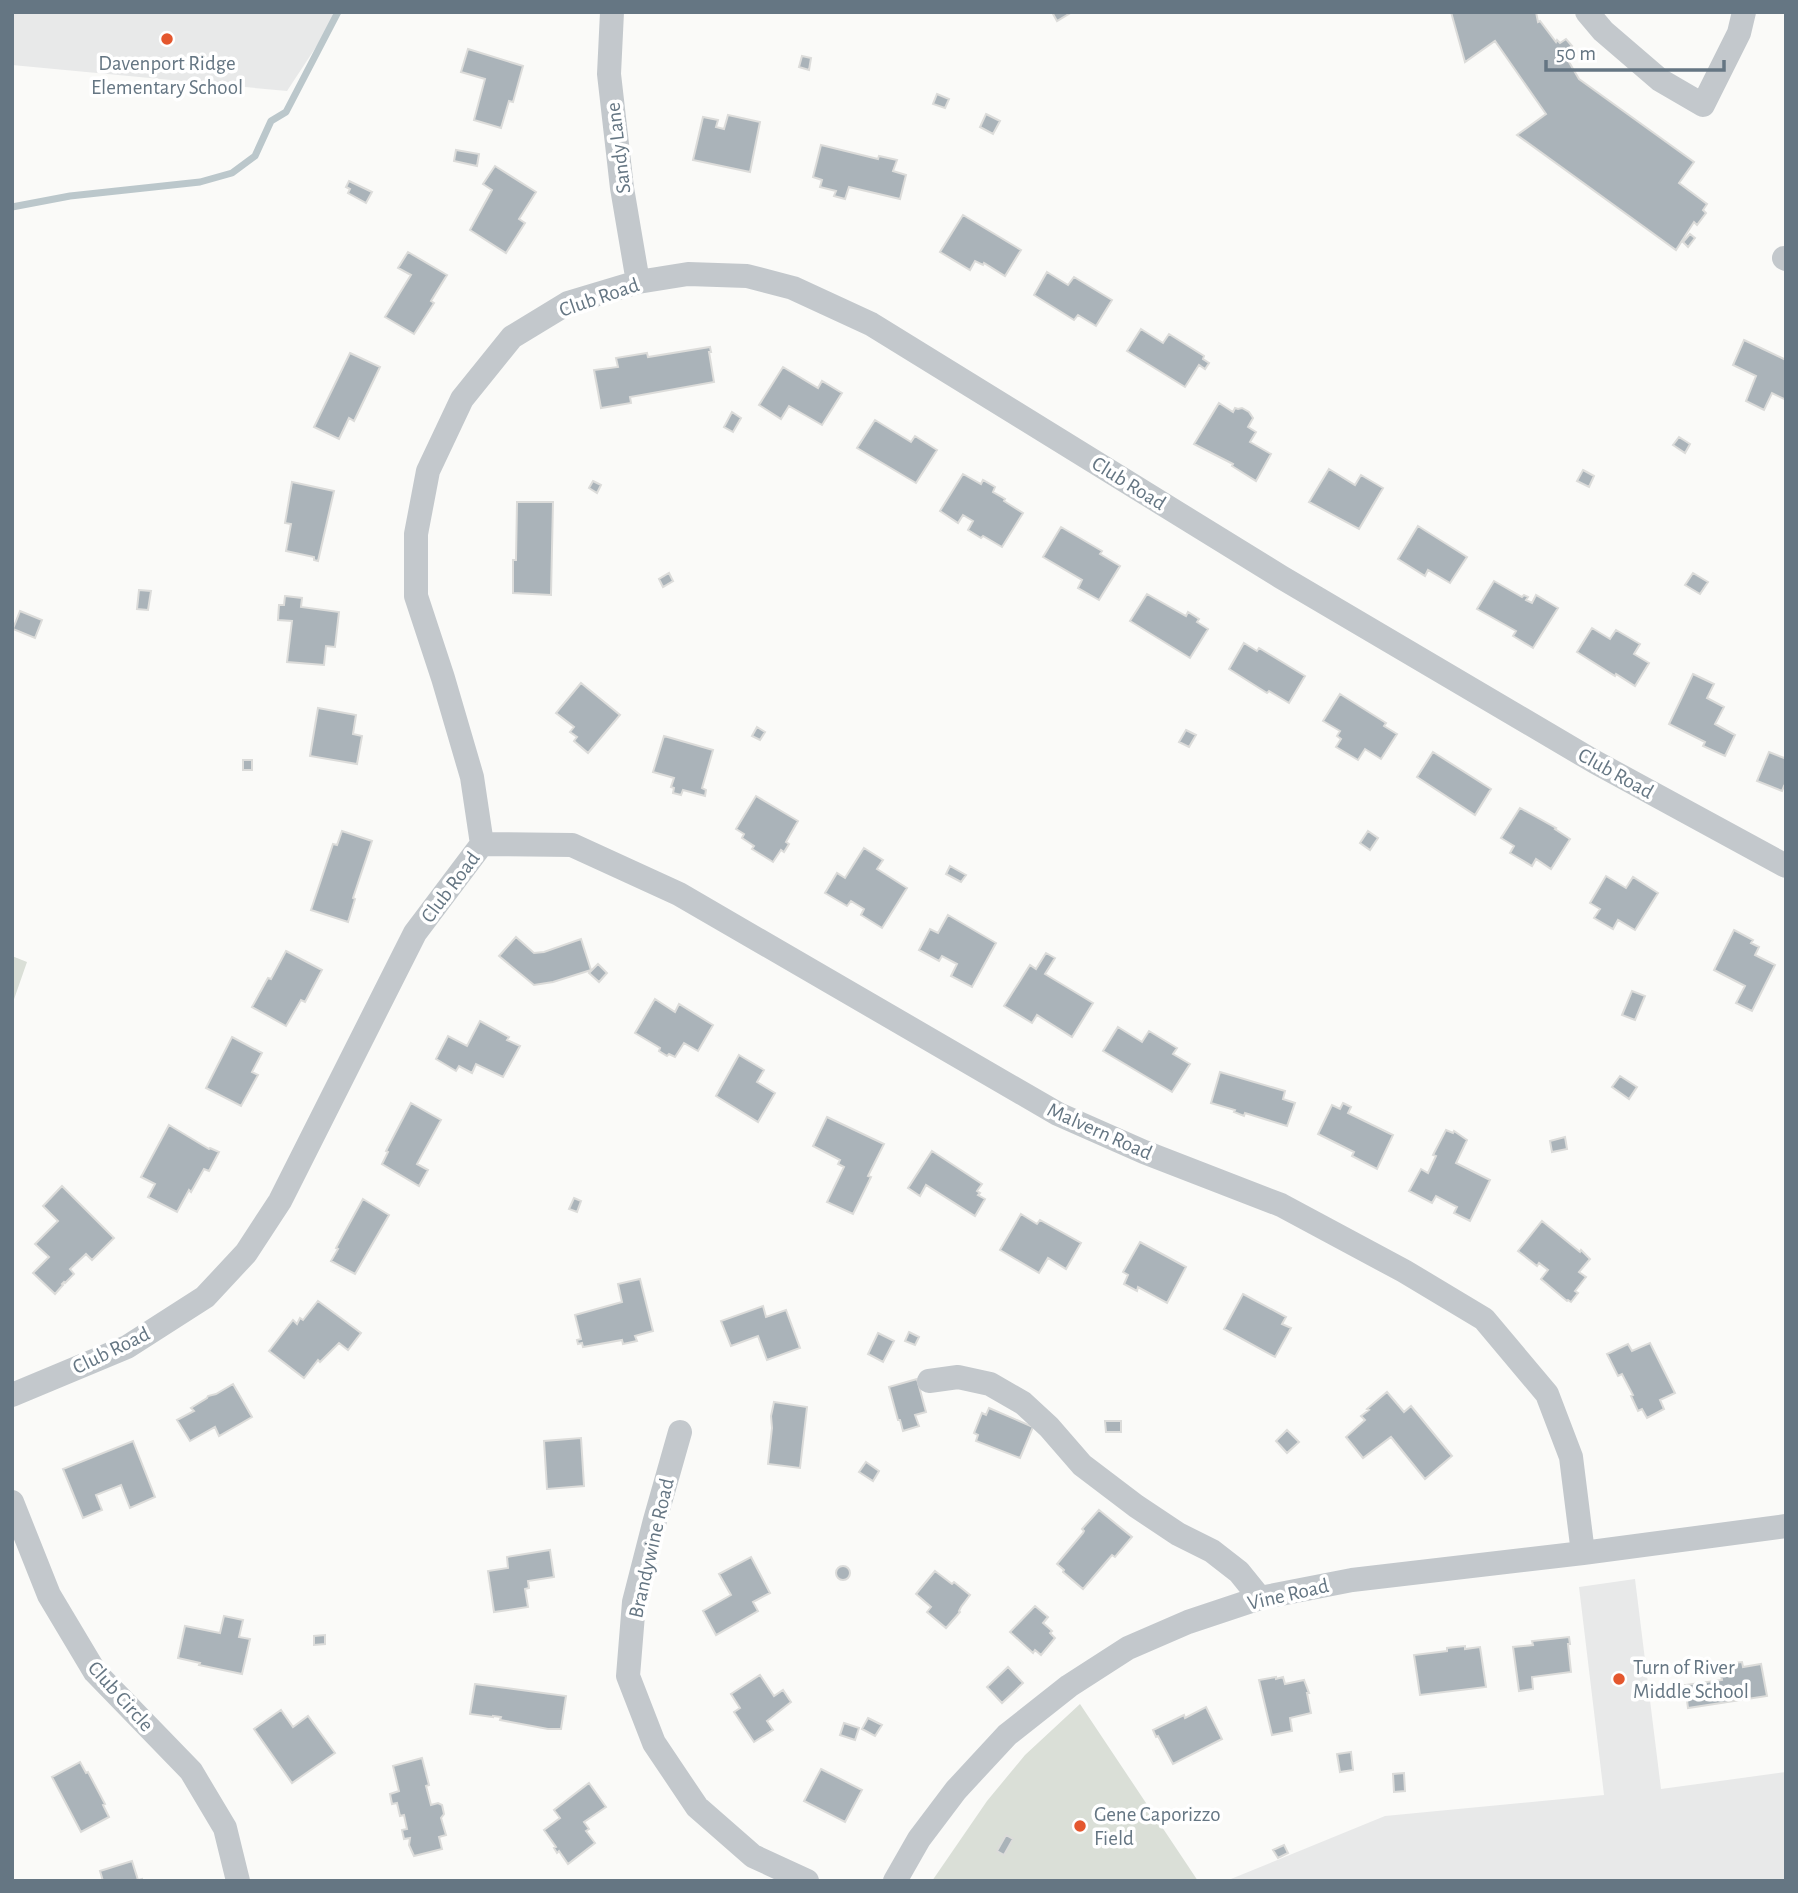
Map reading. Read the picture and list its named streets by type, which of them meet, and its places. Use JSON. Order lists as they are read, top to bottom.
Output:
{
  "streets": {
    "street": [
      "Sandy Lane",
      "Club Road",
      "Malvern Road",
      "Brandywine Road",
      "Vine Road",
      "Club Circle"
    ]
  },
  "crossings": [
    ["Sandy Lane", "Club Road"],
    ["Club Road", "Malvern Road"],
    ["Malvern Road", "Vine Road"]
  ],
  "places": ["Davenport Ridge Elementary School", "Turn of River Middle School", "Gene Caporizzo Field"],
  "scale_bar": "50 m"
}
